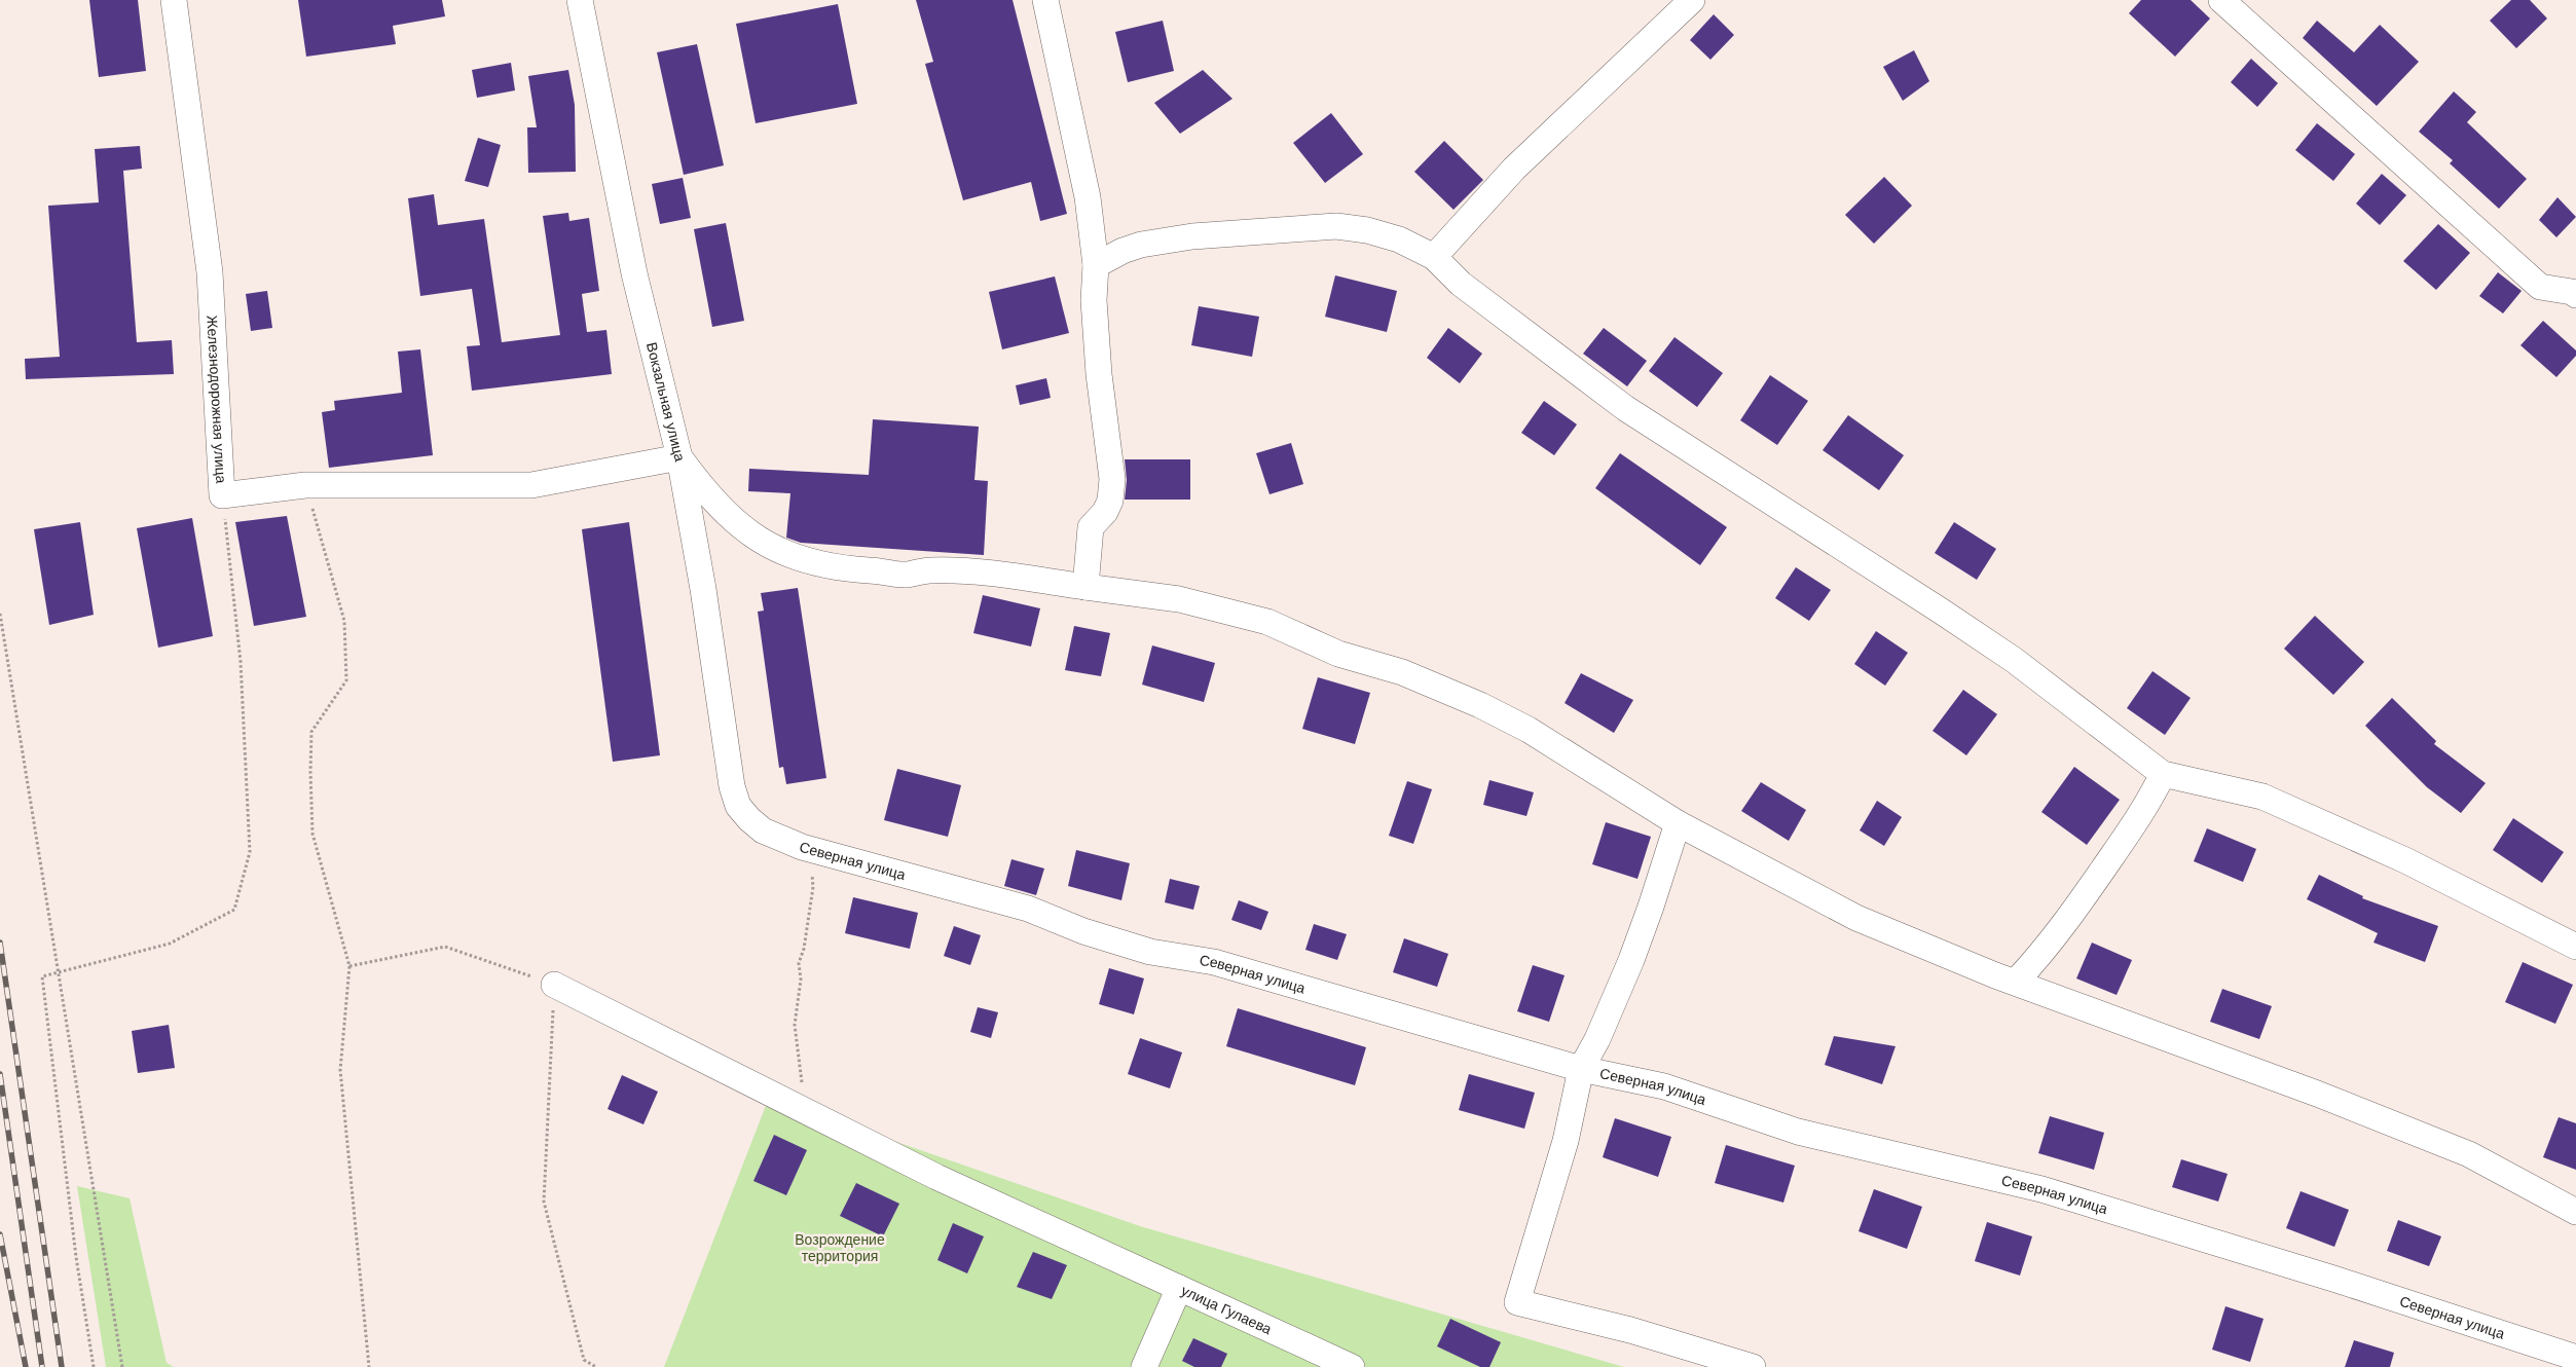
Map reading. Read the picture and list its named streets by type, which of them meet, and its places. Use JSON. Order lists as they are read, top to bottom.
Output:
{
  "streets": {
    "street": [
      "Железнодорожная улица",
      "Вокзальная улица",
      "Северная улица",
      "улица Гулаева"
    ]
  },
  "crossings": [
    ["Железнодорожная улица", "Вокзальная улица"],
    ["Вокзальная улица", "Северная улица"]
  ],
  "parks": ["Возрождение территория"]
}
